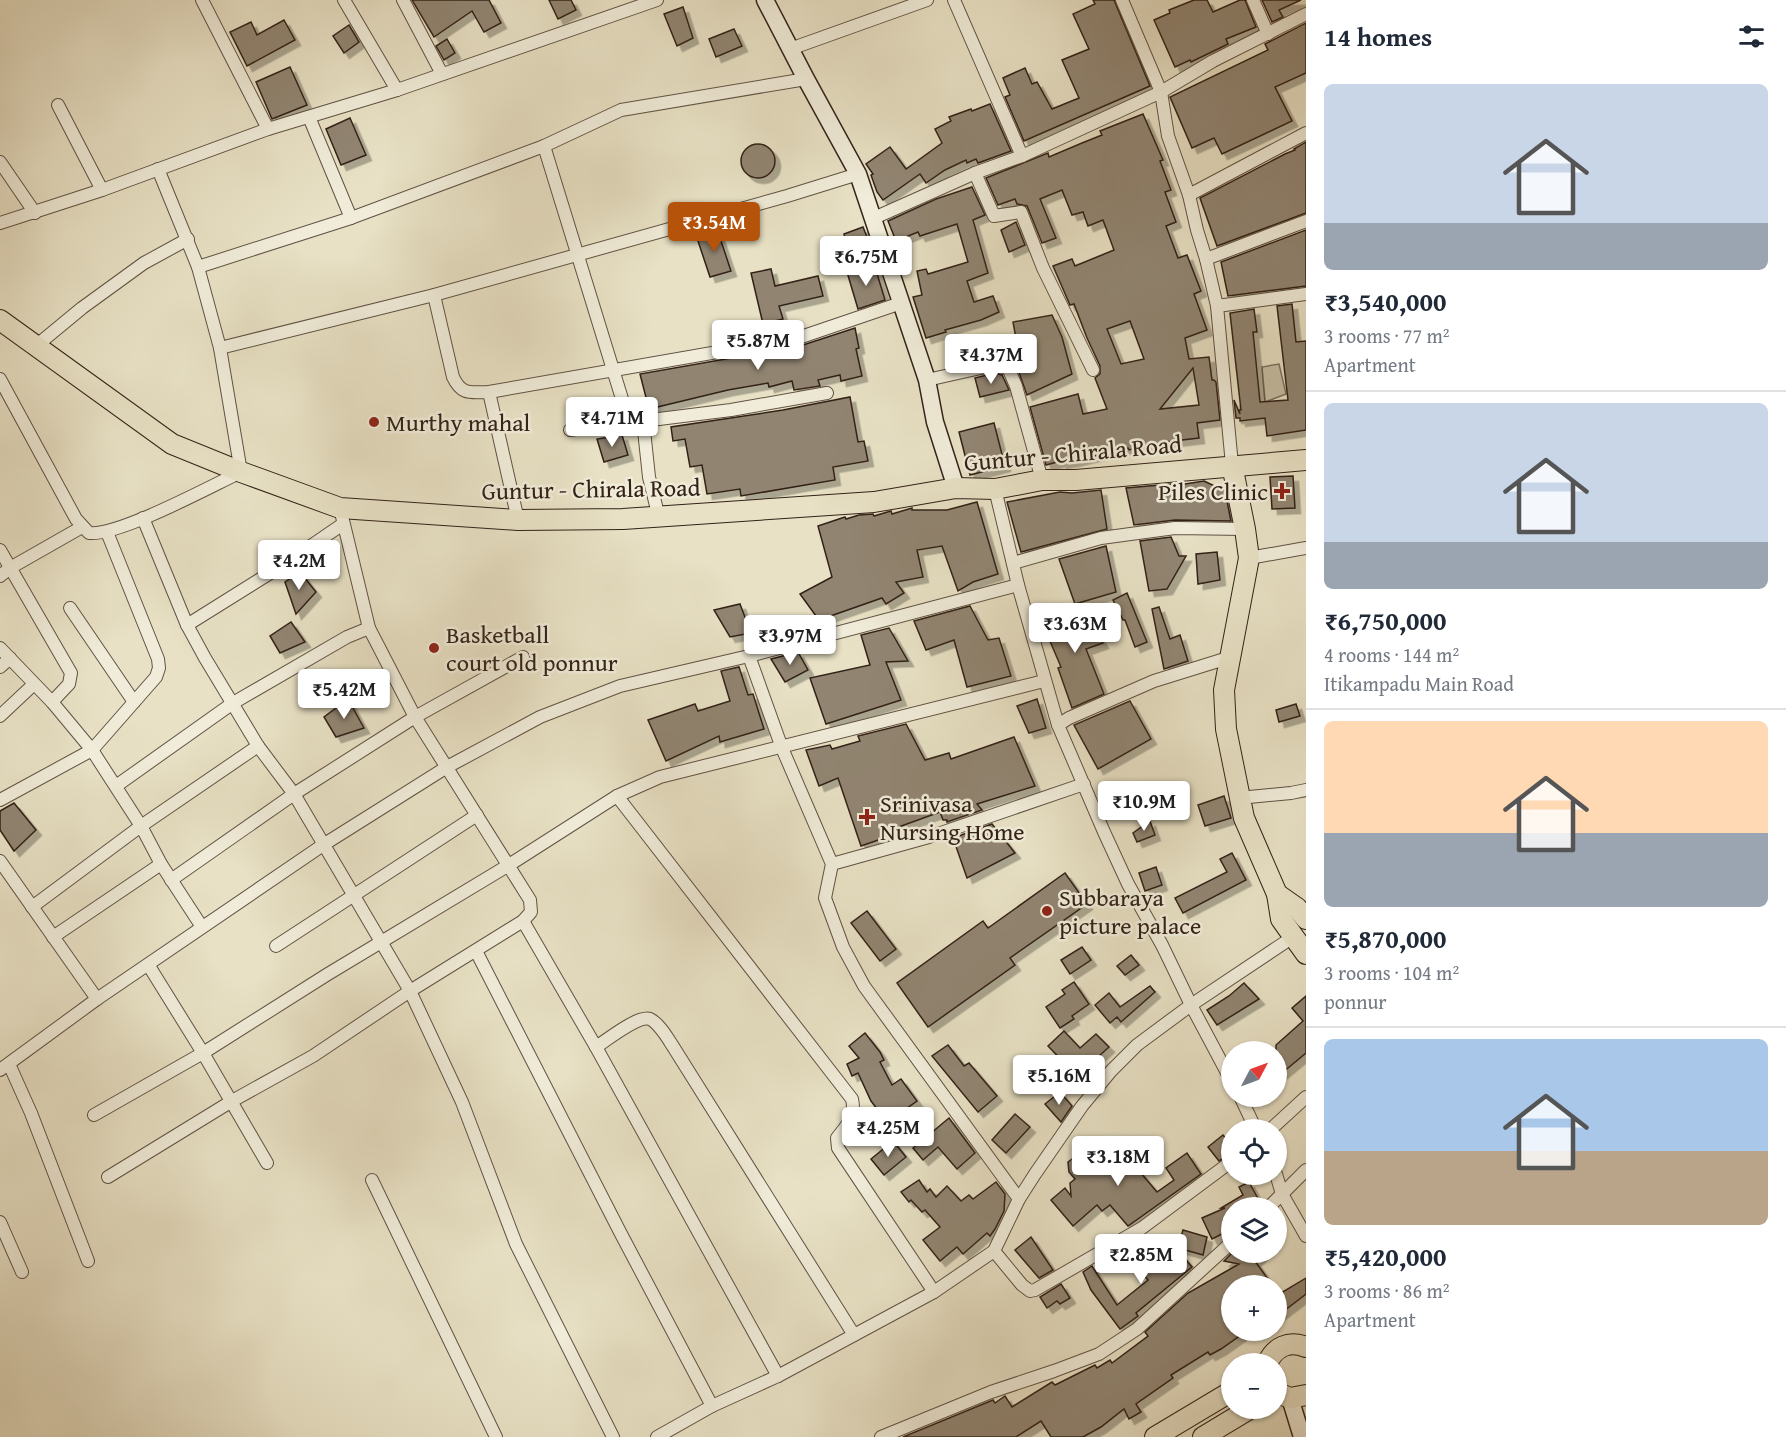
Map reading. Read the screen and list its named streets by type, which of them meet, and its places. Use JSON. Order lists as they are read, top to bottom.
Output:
{
  "streets": {
    "main road": ["Guntur - Chirala Road"]
  },
  "places": {
    "other": ["Murthy mahal", "Basketball court old ponnur", "Subbaraya picture palace"],
    "health": ["Piles Clinic", "Srinivasa Nursing Home"]
  },
  "north": "top right",
  "page": {
    "heading": "14 homes",
    "list": [
      {
        "name": "₹3,540,000",
        "note": "3 rooms · 77 m² · Apartment"
      },
      {
        "name": "₹6,750,000",
        "note": "4 rooms · 144 m² · Itikampadu Main Road"
      },
      {
        "name": "₹5,870,000",
        "note": "3 rooms · 104 m² · ponnur"
      },
      {
        "name": "₹5,420,000",
        "note": "3 rooms · 86 m² · Apartment"
      }
    ],
    "price": [
      "₹3.54M",
      "₹6.75M",
      "₹5.87M",
      "₹4.37M",
      "₹4.71M",
      "₹4.2M",
      "₹3.63M",
      "₹3.97M",
      "₹5.42M",
      "₹10.9M",
      "₹5.16M",
      "₹4.25M",
      "₹3.18M",
      "₹2.85M"
    ],
    "map_buttons": ["+", "−"]
  }
}
